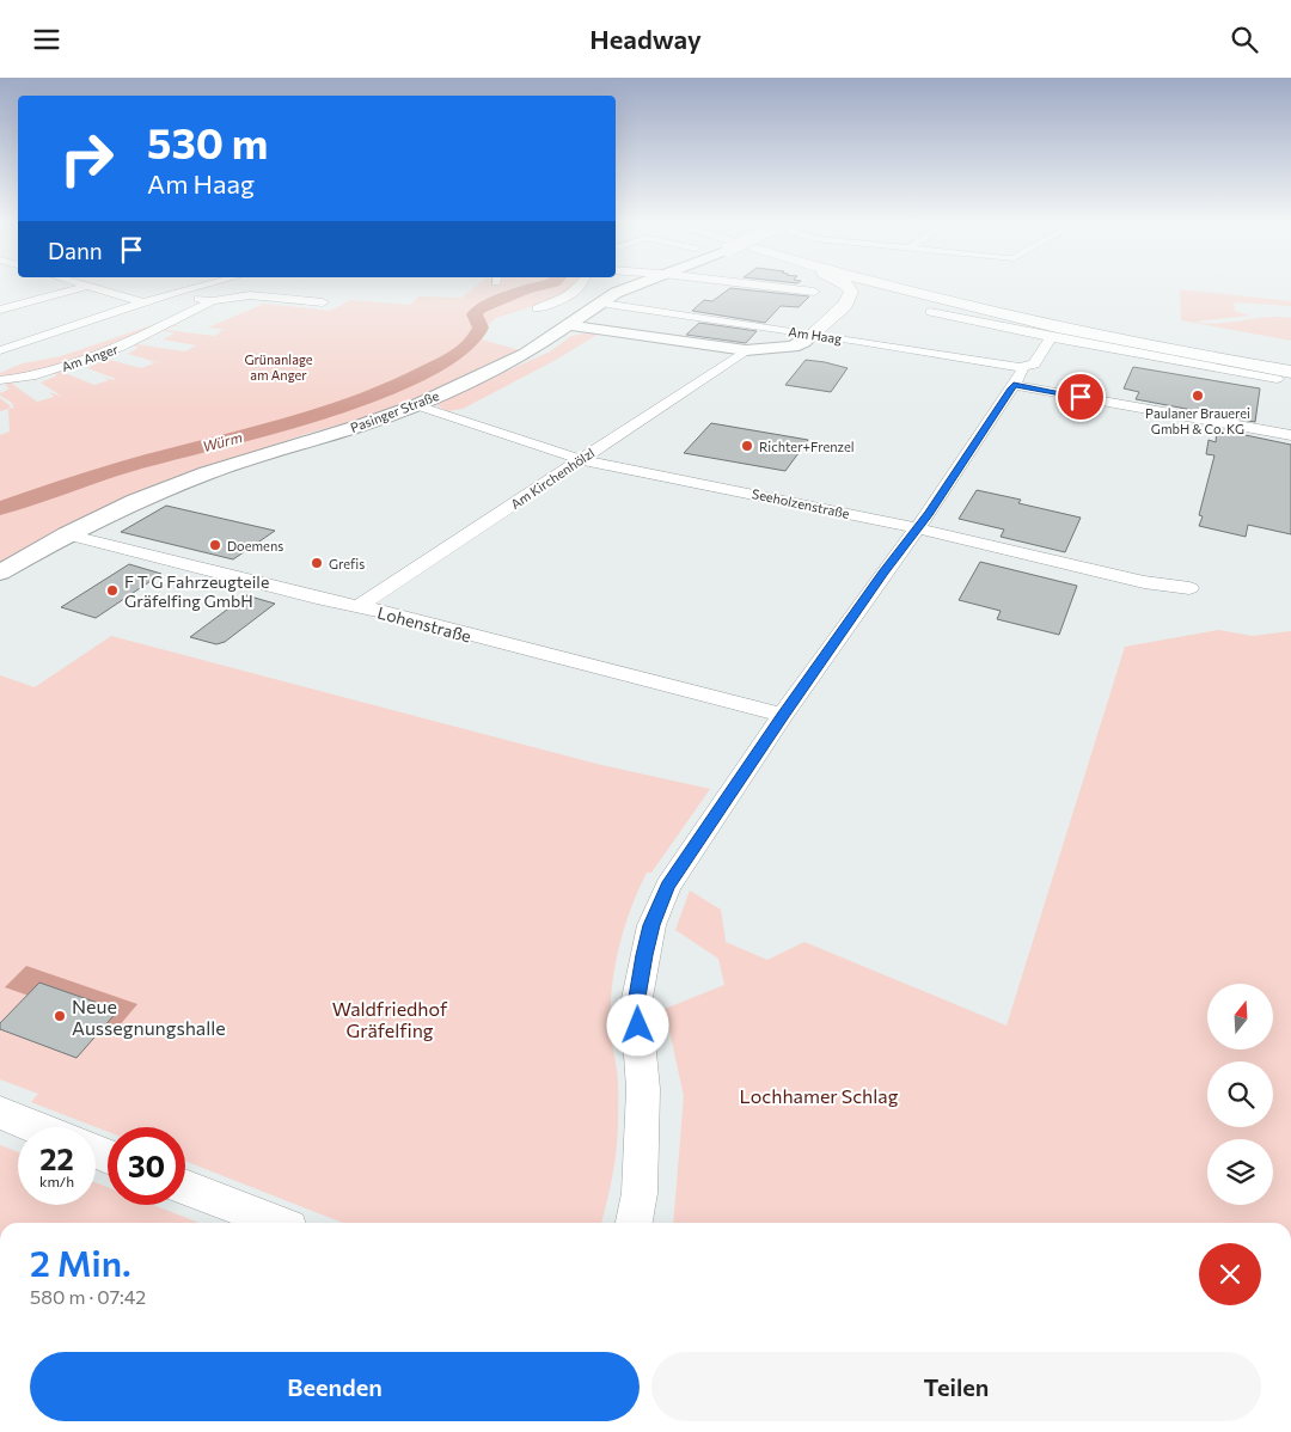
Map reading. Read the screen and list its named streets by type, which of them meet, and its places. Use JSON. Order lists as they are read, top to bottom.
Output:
{
  "streets": {
    "main road": ["Pasinger Straße"],
    "street": [
      "Am Haag",
      "Am Anger",
      "Am Kirchenhölzl",
      "Seeholzenstraße",
      "Lohenstraße"
    ]
  },
  "crossings": [
    ["Pasinger Straße", "Seeholzenstraße"],
    ["Pasinger Straße", "Lohenstraße"],
    ["Am Kirchenhölzl", "Seeholzenstraße"],
    ["Am Kirchenhölzl", "Lohenstraße"]
  ],
  "water": ["Würm"],
  "parks": ["Grünanlage am Anger", "Waldfriedhof Gräfelfing", "Lochhamer Schlag"],
  "places": [
    "Paulaner Brauerei GmbH & Co. KG",
    "Richter+Frenzel",
    "Doemens",
    "Grefis",
    "F T G Fahrzeugteile Gräfelfing GmbH",
    "Neue Aussegnungshalle"
  ],
  "north": "top",
  "page": {
    "header": "Headway",
    "turn": ["530 m", "Am Haag"],
    "then": "Dann",
    "speed": "22 km/h",
    "limit": "30",
    "heading": ["2 Min.", "580 m · 07:42"],
    "buttons": ["Beenden", "Teilen"]
  }
}
